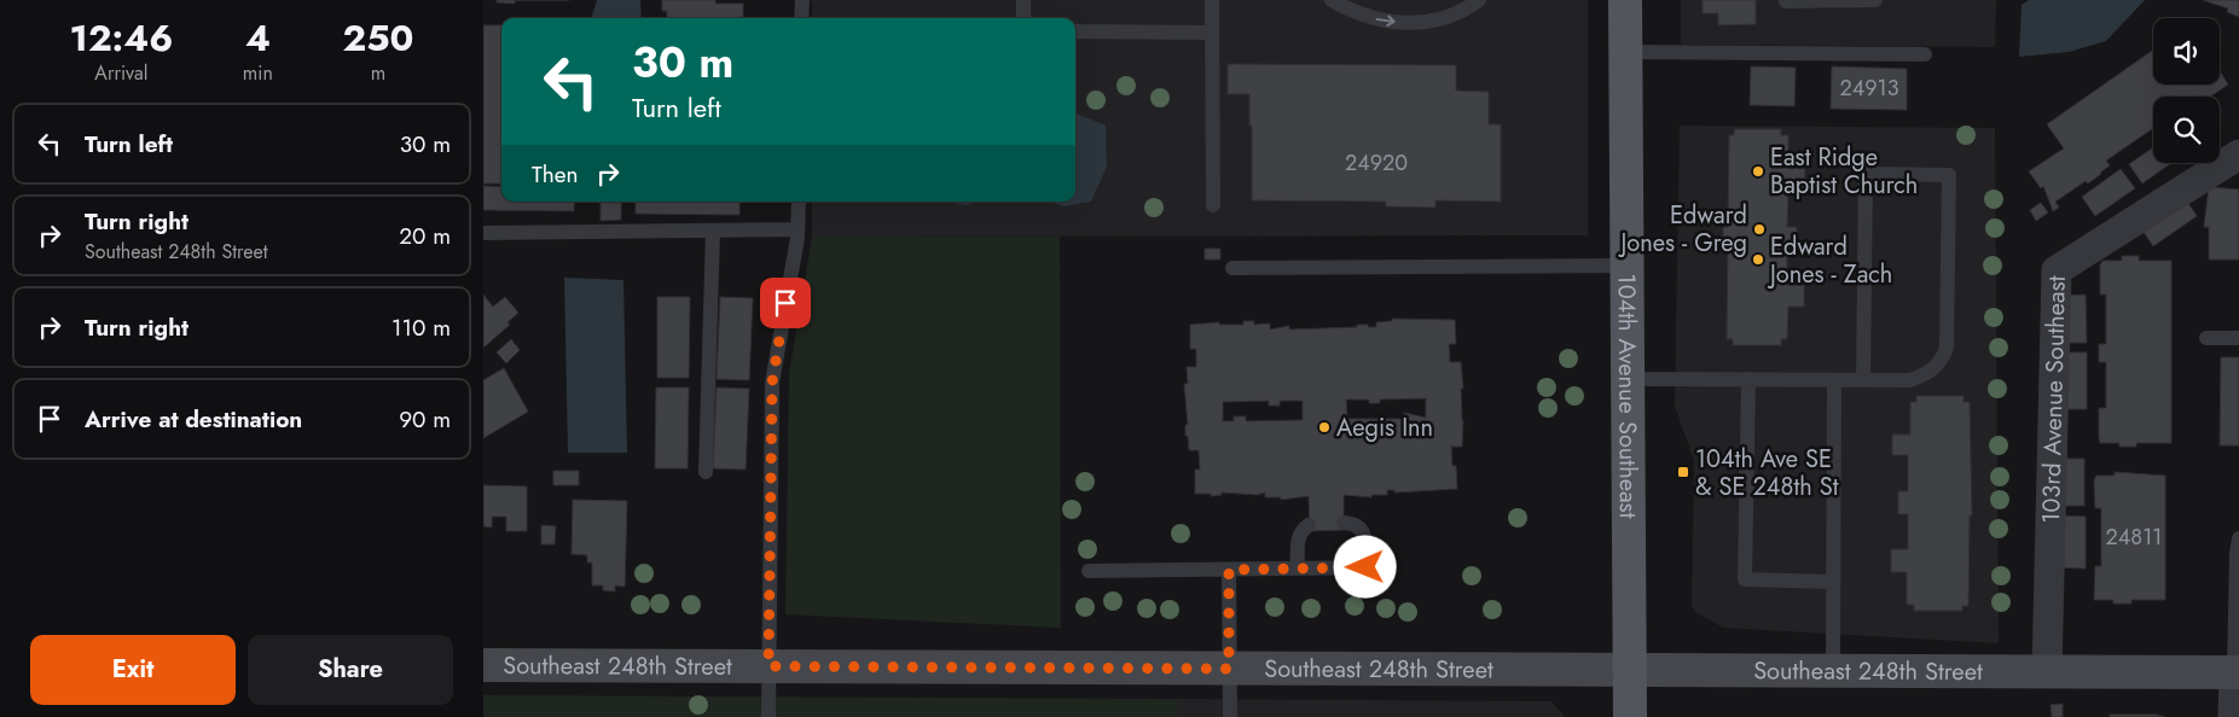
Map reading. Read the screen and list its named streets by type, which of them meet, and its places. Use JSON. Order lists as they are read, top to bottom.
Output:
{
  "streets": {
    "main road": ["104th Avenue Southeast"],
    "street": ["103rd Avenue Southeast", "Southeast 248th Street"]
  },
  "crossings": [
    ["104th Avenue Southeast", "Southeast 248th Street"],
    ["103rd Avenue Southeast", "Southeast 248th Street"]
  ],
  "places": {
    "other": [
      "East Ridge Baptist Church",
      "Edward Jones - Greg",
      "Edward Jones - Zach",
      "Aegis Inn"
    ],
    "transit": ["104th Ave SE & SE 248th St"]
  },
  "house_numbers": ["24913", "24920", "24811"],
  "page": {
    "eta": [
      "12:46",
      "Arrival",
      "4",
      "min",
      "250",
      "m"
    ],
    "turn": ["30 m", "Turn left"],
    "list": [
      {
        "name": "Turn left",
        "value": "30 m"
      },
      {
        "name": "Turn right",
        "note": "Southeast 248th Street",
        "value": "20 m"
      },
      {
        "name": "Turn right",
        "value": "110 m"
      },
      {
        "name": "Arrive at destination",
        "value": "90 m"
      }
    ],
    "then": "Then",
    "buttons": ["Exit", "Share"]
  }
}
